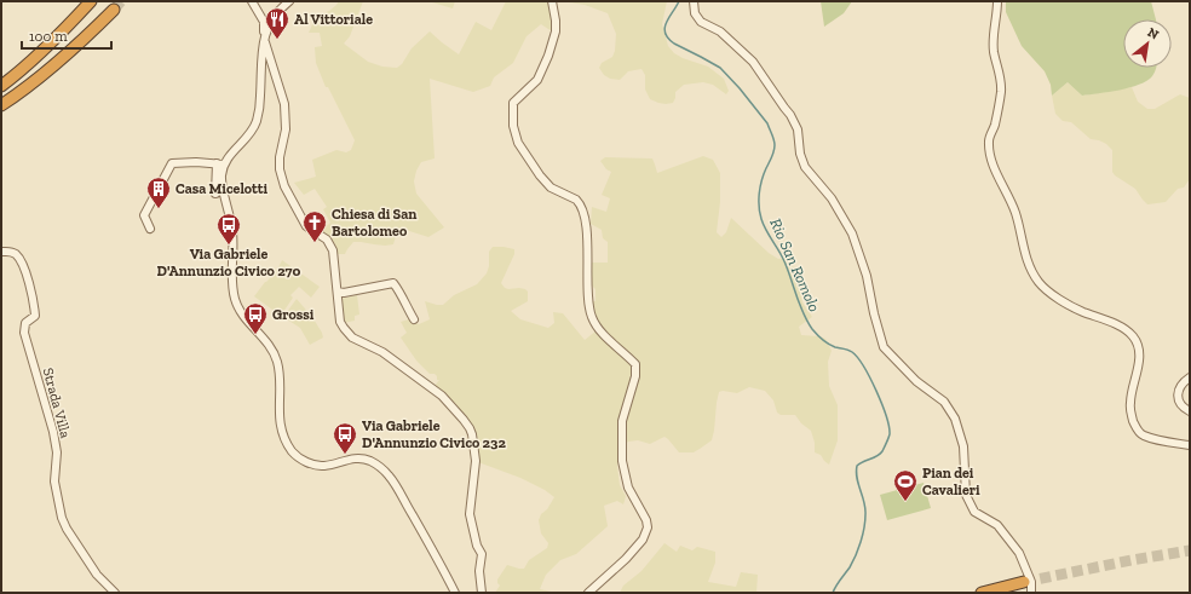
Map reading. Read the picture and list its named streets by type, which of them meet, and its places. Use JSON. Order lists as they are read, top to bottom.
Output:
{
  "streets": {
    "street": ["Strada Villa"]
  },
  "water": ["Rio San Romolo"],
  "places": {
    "restaurant": ["Al Vittoriale"],
    "building": ["Casa Micelotti"],
    "church": ["Chiesa di San Bartolomeo"],
    "bus stop": ["Via Gabriele D'Annunzio Civico 270", "Grossi", "Via Gabriele D'Annunzio Civico 232"],
    "sports": ["Pian dei Cavalieri"]
  },
  "scale_bar": "100 m",
  "north": "top right"
}
